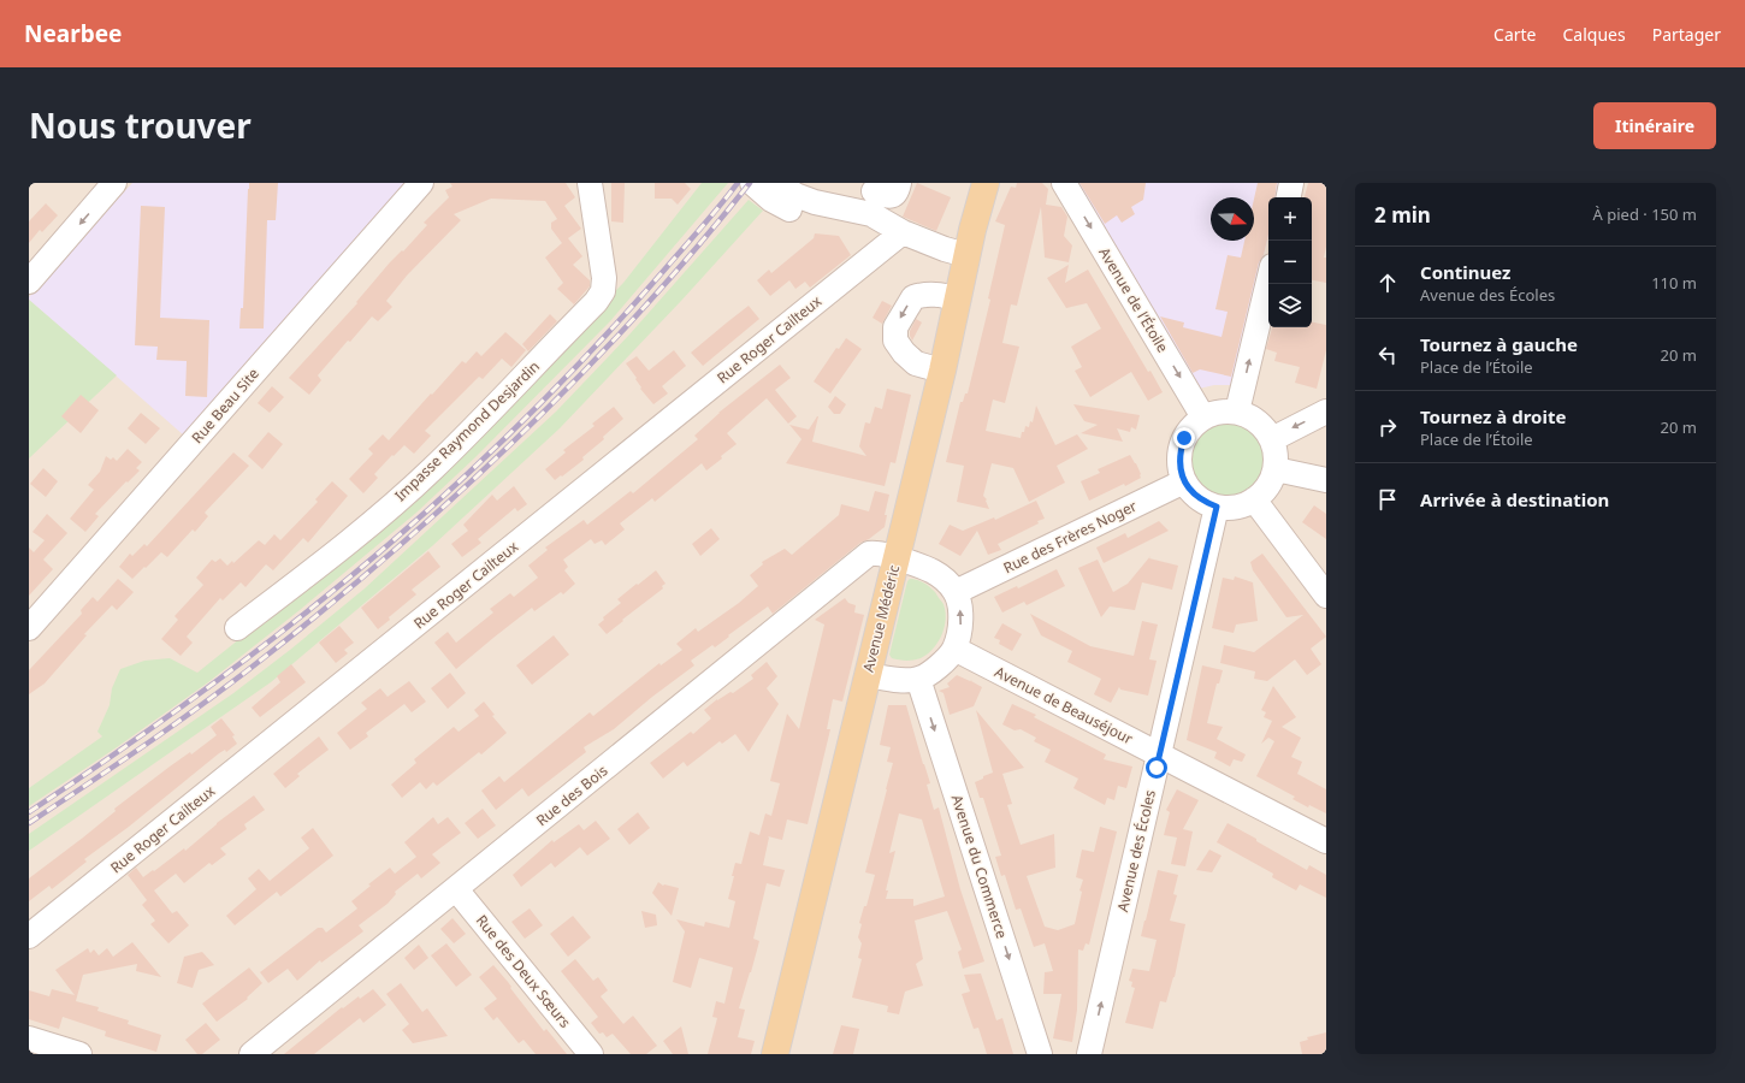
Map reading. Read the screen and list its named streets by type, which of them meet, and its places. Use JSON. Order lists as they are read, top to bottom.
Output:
{
  "streets": {
    "main road": ["Avenue Médéric"],
    "street": [
      "Avenue de l’Étoile",
      "Rue Roger Cailteux",
      "Rue Beau Site",
      "Impasse Raymond Desjardin",
      "Rue des Frères Noger",
      "Avenue de Beauséjour",
      "Rue des Bois",
      "Avenue des Écoles",
      "Avenue du Commerce",
      "Rue des Deux Sœurs"
    ]
  },
  "crossings": [
    ["Avenue de l’Étoile", "Rue des Frères Noger"],
    ["Avenue de l’Étoile", "Avenue des Écoles"],
    ["Rue des Frères Noger", "Rue des Bois"],
    ["Rue des Frères Noger", "Avenue des Écoles"],
    ["Avenue Médéric", "Rue des Bois"],
    ["Avenue de Beauséjour", "Avenue des Écoles"],
    ["Rue des Bois", "Rue des Deux Sœurs"]
  ],
  "one_way": ["Avenue de l’Étoile", "Avenue des Écoles", "Avenue du Commerce"],
  "north": "right",
  "page": {
    "header": "Nearbee",
    "nav": ["Carte", "Calques", "Partager"],
    "title": "Nous trouver",
    "buttons": "Itinéraire",
    "heading": ["2 min", "À pied · 150 m"],
    "map_buttons": ["+", "−"],
    "list": [
      ["Continuez", "Avenue des Écoles", "110 m"],
      ["Tournez à gauche", "Place de l’Étoile", "20 m"],
      ["Tournez à droite", "Place de l’Étoile", "20 m"],
      "Arrivée à destination"
    ]
  }
}
